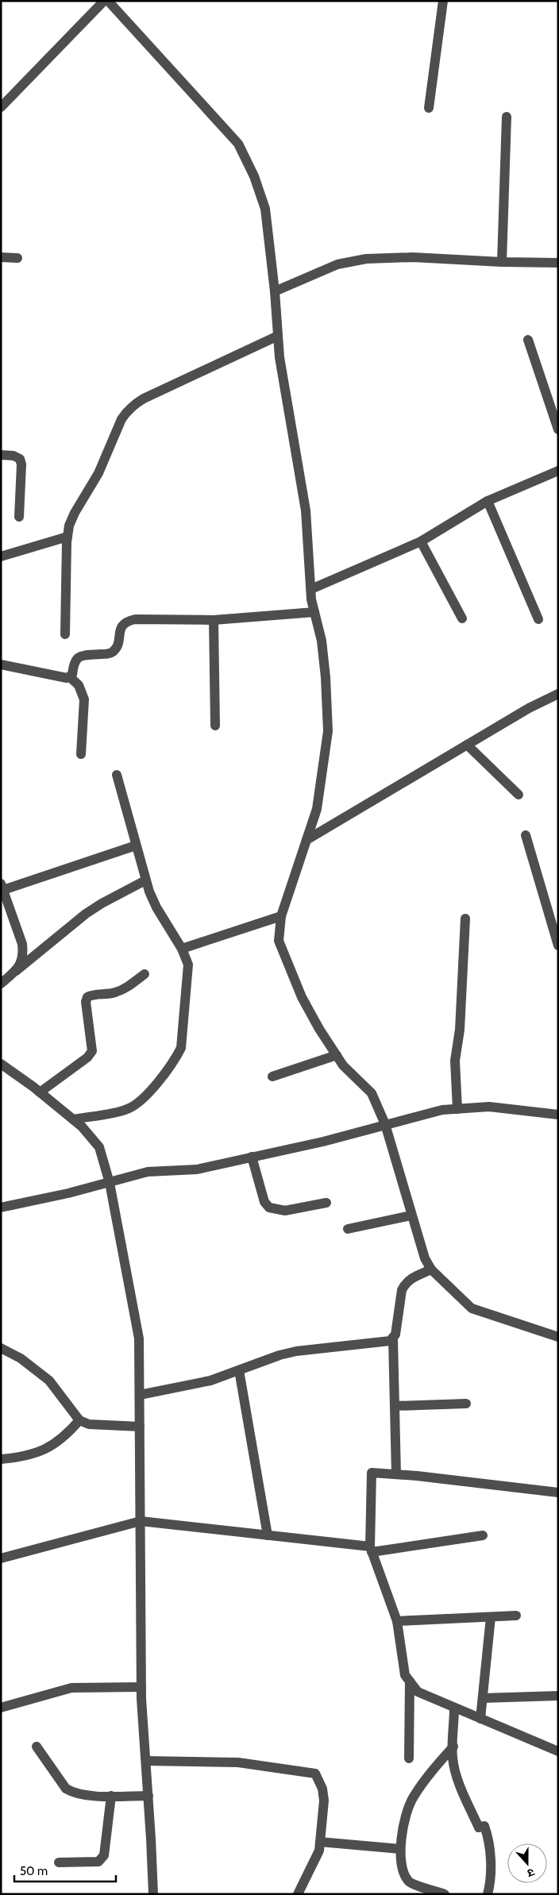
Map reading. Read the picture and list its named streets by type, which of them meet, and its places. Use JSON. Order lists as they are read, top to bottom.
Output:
{
  "scale_bar": "50 m",
  "north": "bottom"
}
